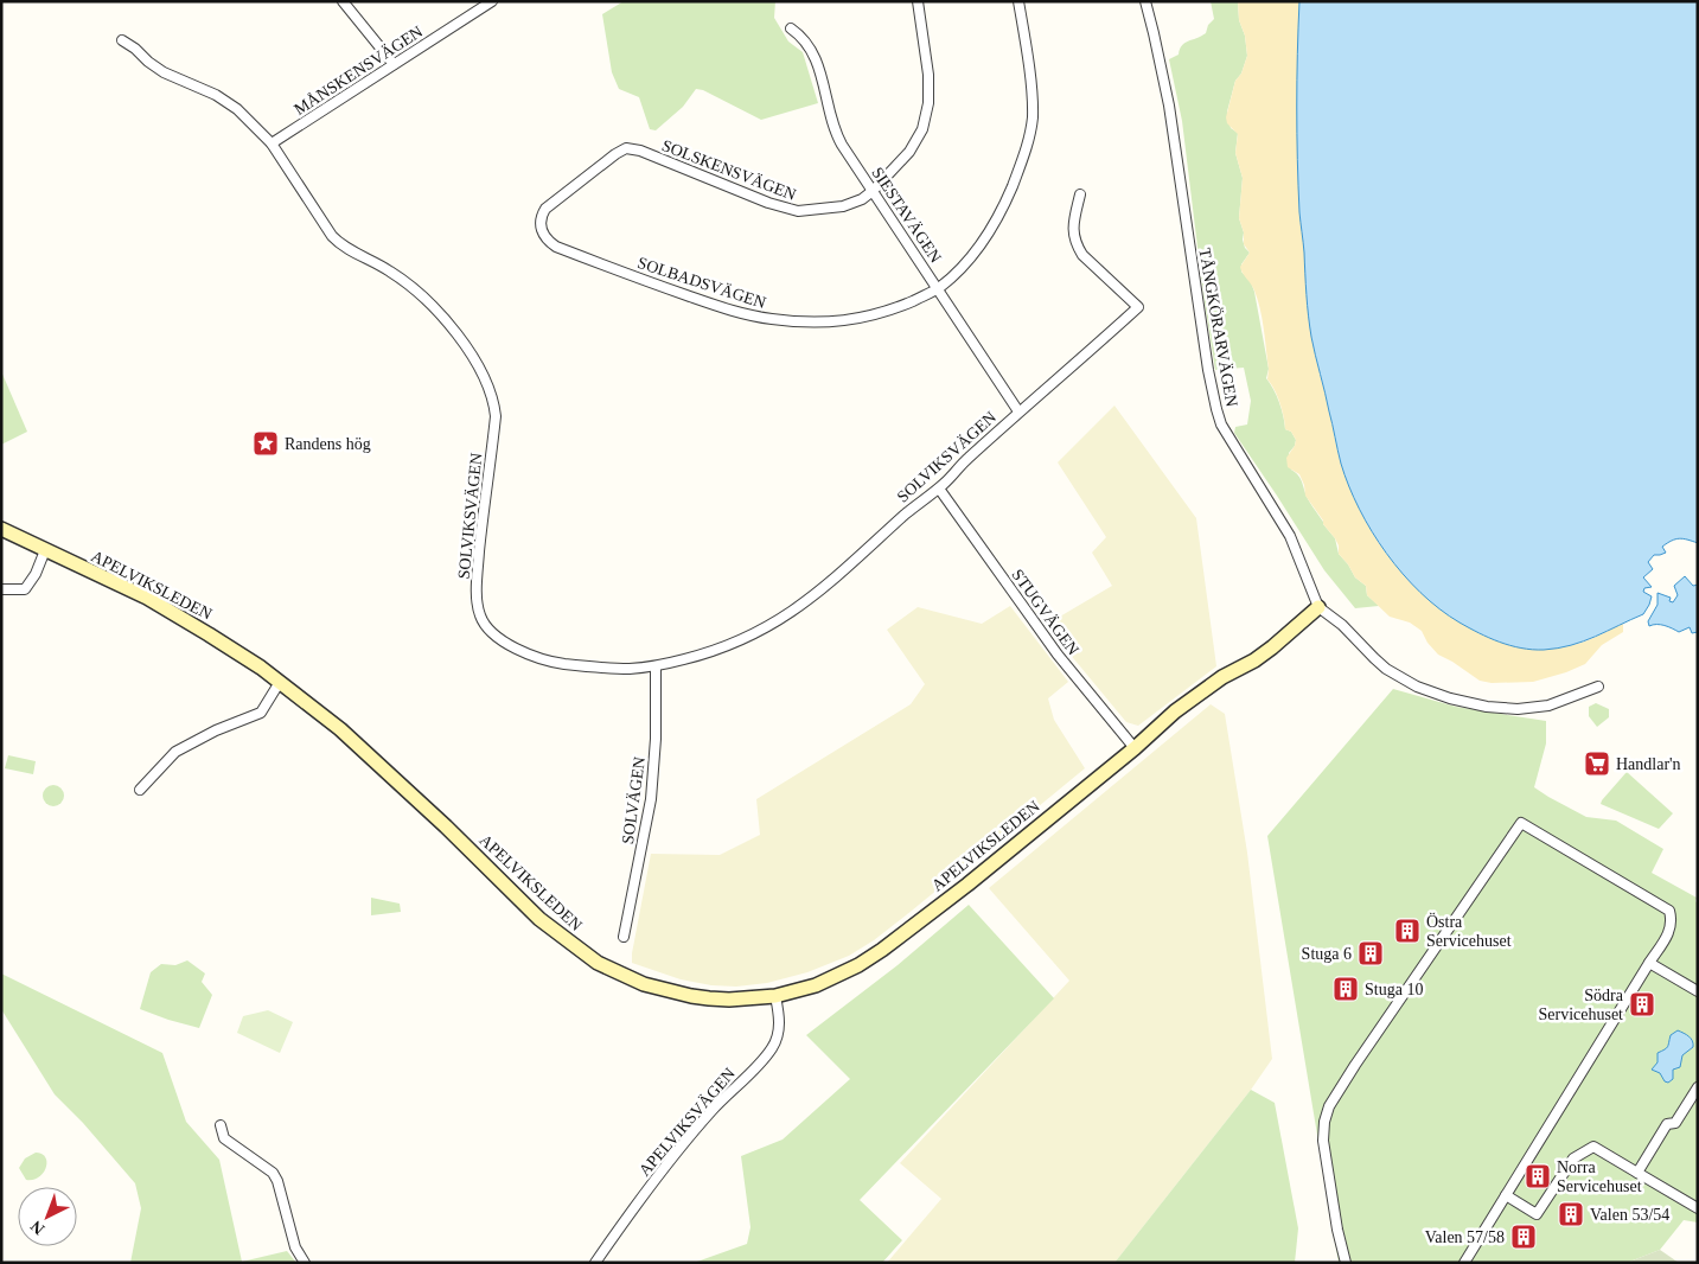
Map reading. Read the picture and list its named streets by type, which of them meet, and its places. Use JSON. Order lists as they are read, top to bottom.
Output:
{
  "streets": {
    "street": [
      "MÅNSKENSVÄGEN",
      "SOLSKENSVÄGEN",
      "SIESTAVÄGEN",
      "SOLBADSVÄGEN",
      "TÅNGKÖRARVÄGEN",
      "SOLVIKSVÄGEN",
      "APELVIKSLEDEN",
      "STUGVÄGEN",
      "SOLVÄGEN",
      "APELVIKSVÄGEN"
    ]
  },
  "crossings": [
    ["MÅNSKENSVÄGEN", "SOLVIKSVÄGEN"],
    ["SOLSKENSVÄGEN", "SIESTAVÄGEN"],
    ["SOLSKENSVÄGEN", "SOLBADSVÄGEN"],
    ["SIESTAVÄGEN", "SOLBADSVÄGEN"],
    ["SIESTAVÄGEN", "SOLVIKSVÄGEN"],
    ["TÅNGKÖRARVÄGEN", "APELVIKSLEDEN"],
    ["SOLVIKSVÄGEN", "STUGVÄGEN"],
    ["SOLVIKSVÄGEN", "SOLVÄGEN"],
    ["APELVIKSLEDEN", "STUGVÄGEN"],
    ["APELVIKSLEDEN", "APELVIKSVÄGEN"]
  ],
  "places": {
    "place": ["Randens hög"],
    "supermarket": ["Handlar'n"],
    "building": [
      "Östra Servicehuset",
      "Stuga 6",
      "Stuga 10",
      "Södra Servicehuset",
      "Norra Servicehuset",
      "Valen 53/54",
      "Valen 57/58"
    ]
  },
  "north": "bottom left"
}
